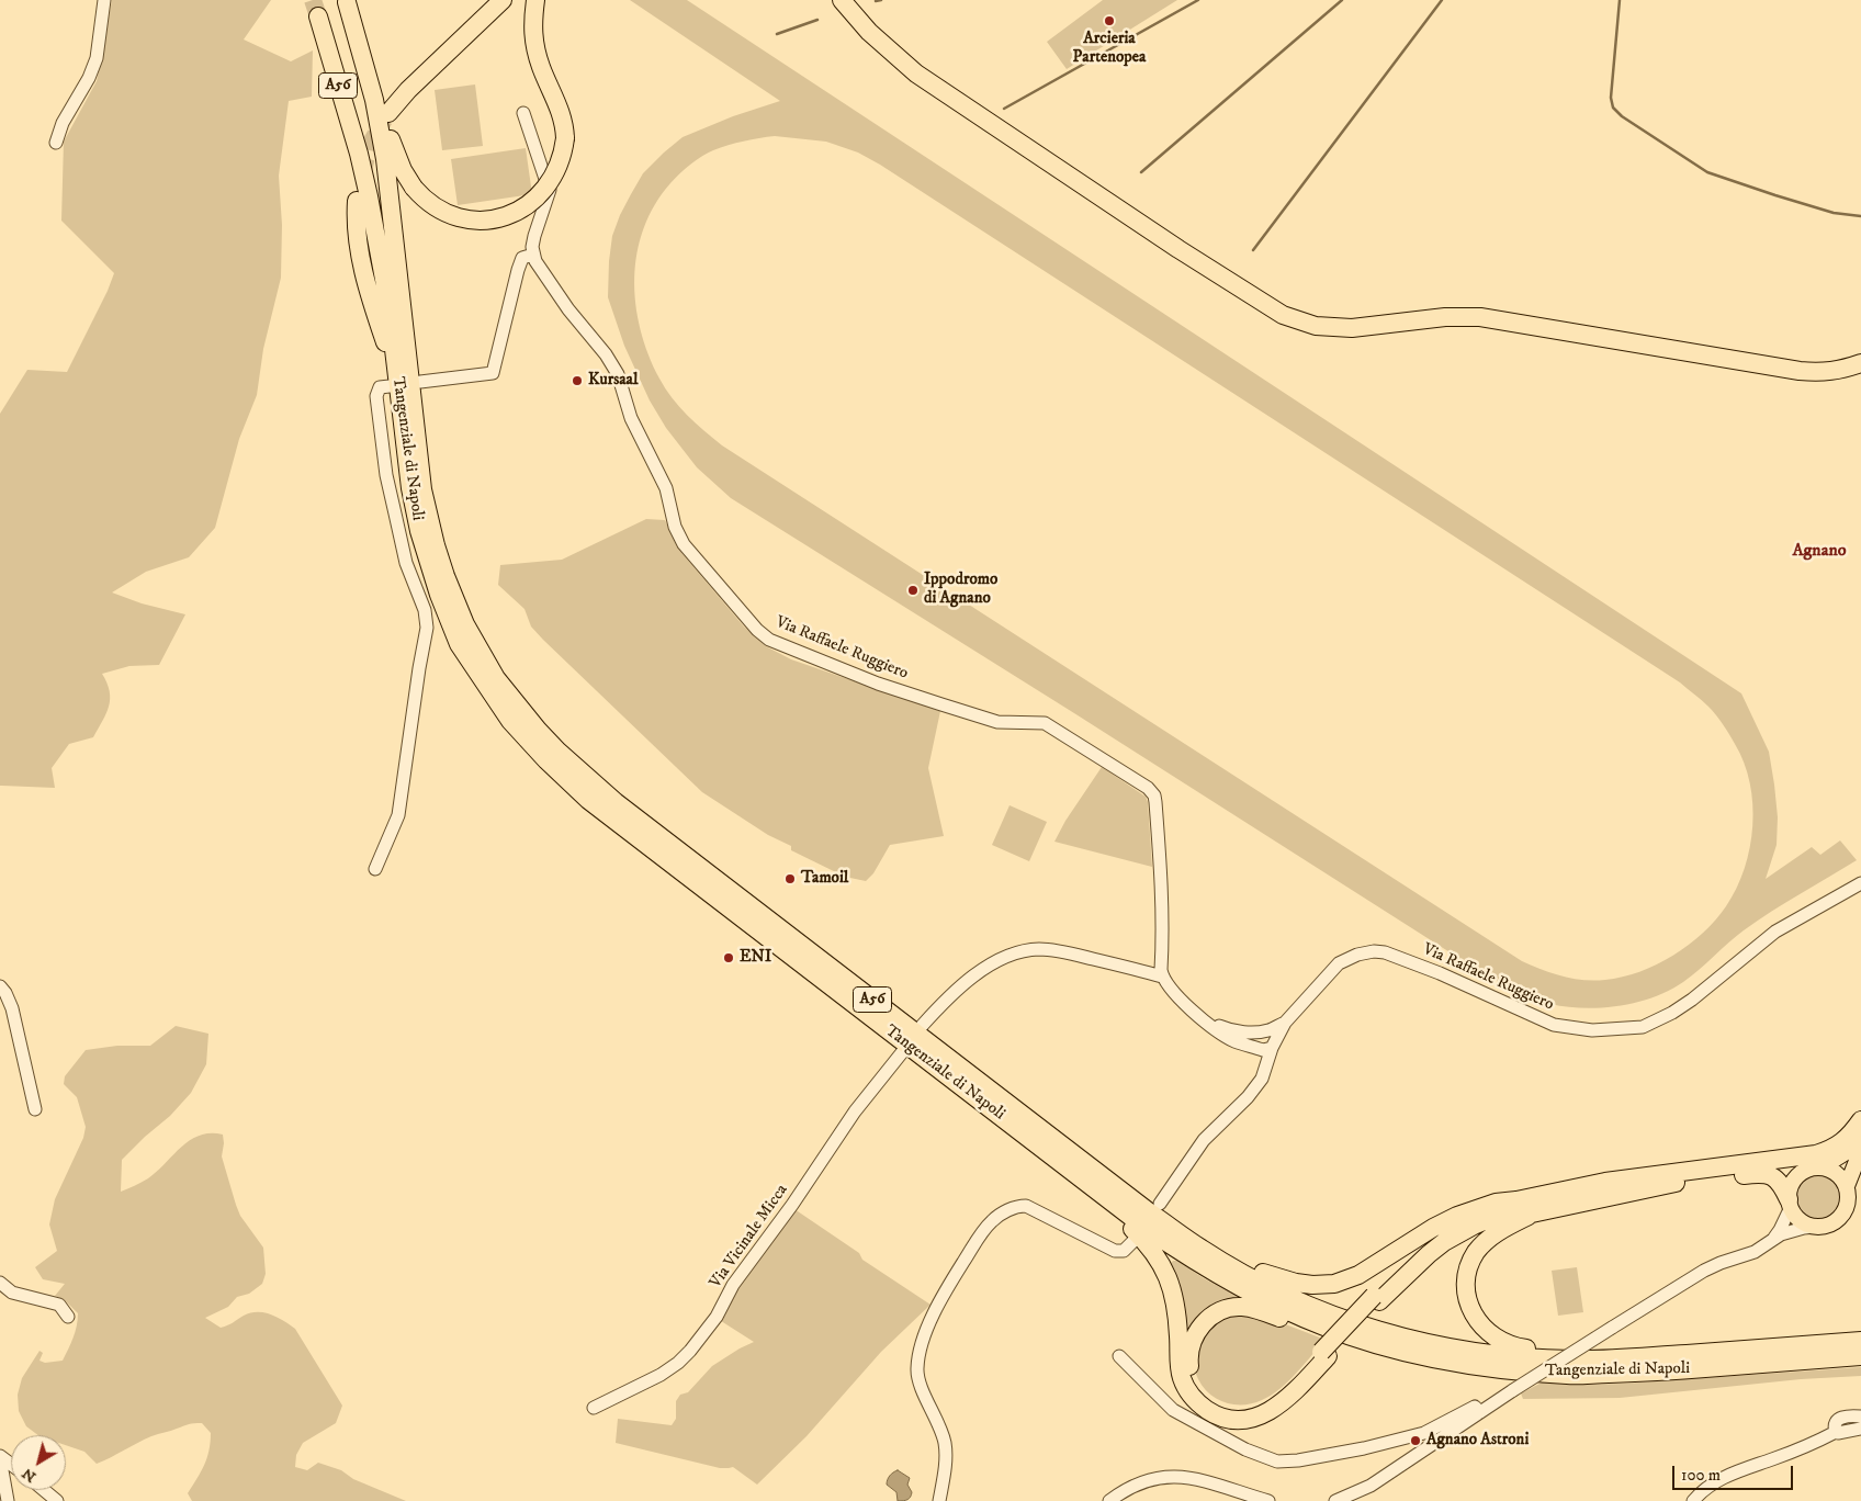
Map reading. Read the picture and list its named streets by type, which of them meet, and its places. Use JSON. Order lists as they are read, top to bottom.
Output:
{
  "streets": {
    "highway": ["A56", "Tangenziale di Napoli"],
    "street": ["Via Raffaele Ruggiero", "Via Vicinale Micca"]
  },
  "crossings": [
    ["Tangenziale di Napoli", "Via Raffaele Ruggiero"]
  ],
  "districts": ["Agnano"],
  "places": [
    "Arcieria Partenopea",
    "Kursaal",
    "Ippodromo di Agnano",
    "Tamoil",
    "ENI",
    "Agnano Astroni"
  ],
  "scale_bar": "100 m",
  "north": "bottom left"
}
